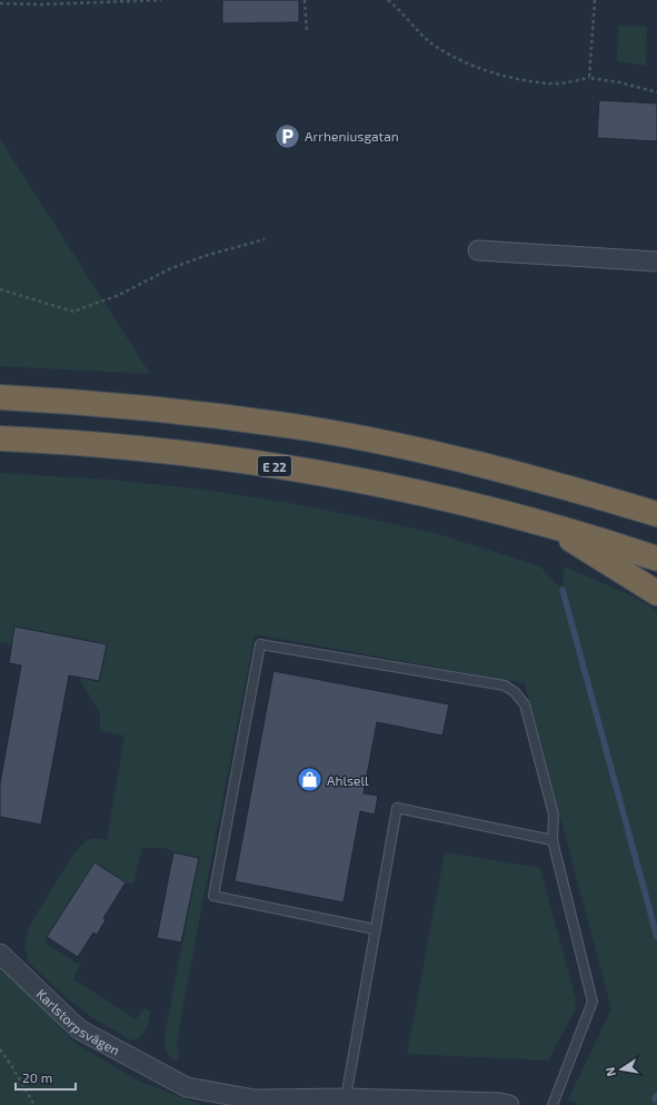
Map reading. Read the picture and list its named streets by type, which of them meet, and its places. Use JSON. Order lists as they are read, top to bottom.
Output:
{
  "streets": {
    "highway": ["E 22"],
    "street": ["Karlstorpsvägen"]
  },
  "places": {
    "parking": ["Arrheniusgatan"],
    "shop": ["Ahlsell"]
  },
  "scale_bar": "20 m",
  "north": "left"
}
